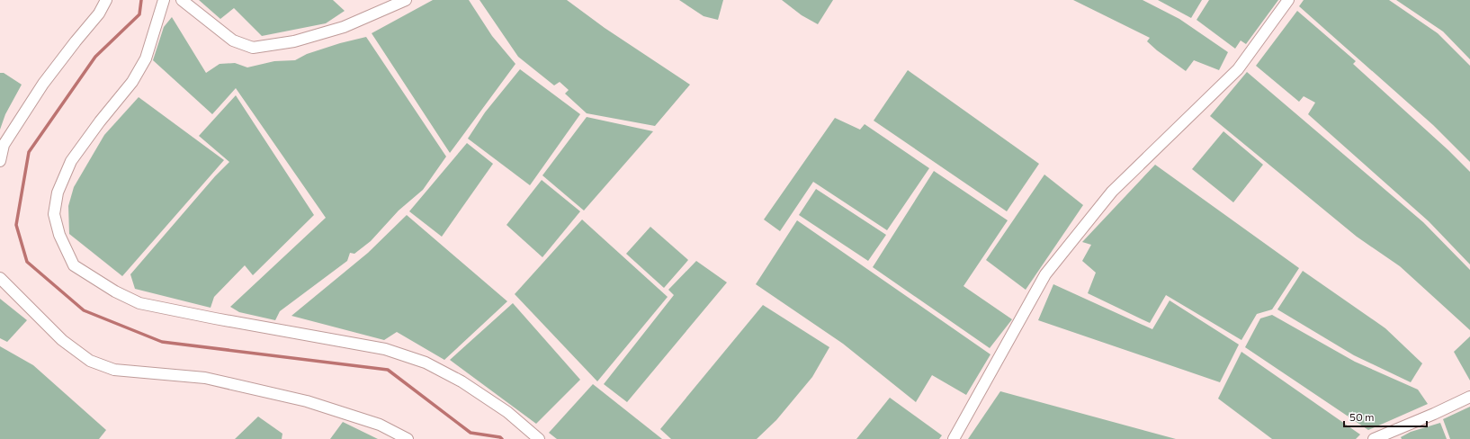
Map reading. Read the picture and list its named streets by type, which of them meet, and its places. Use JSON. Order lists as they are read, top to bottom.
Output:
{
  "scale_bar": "50 m"
}
